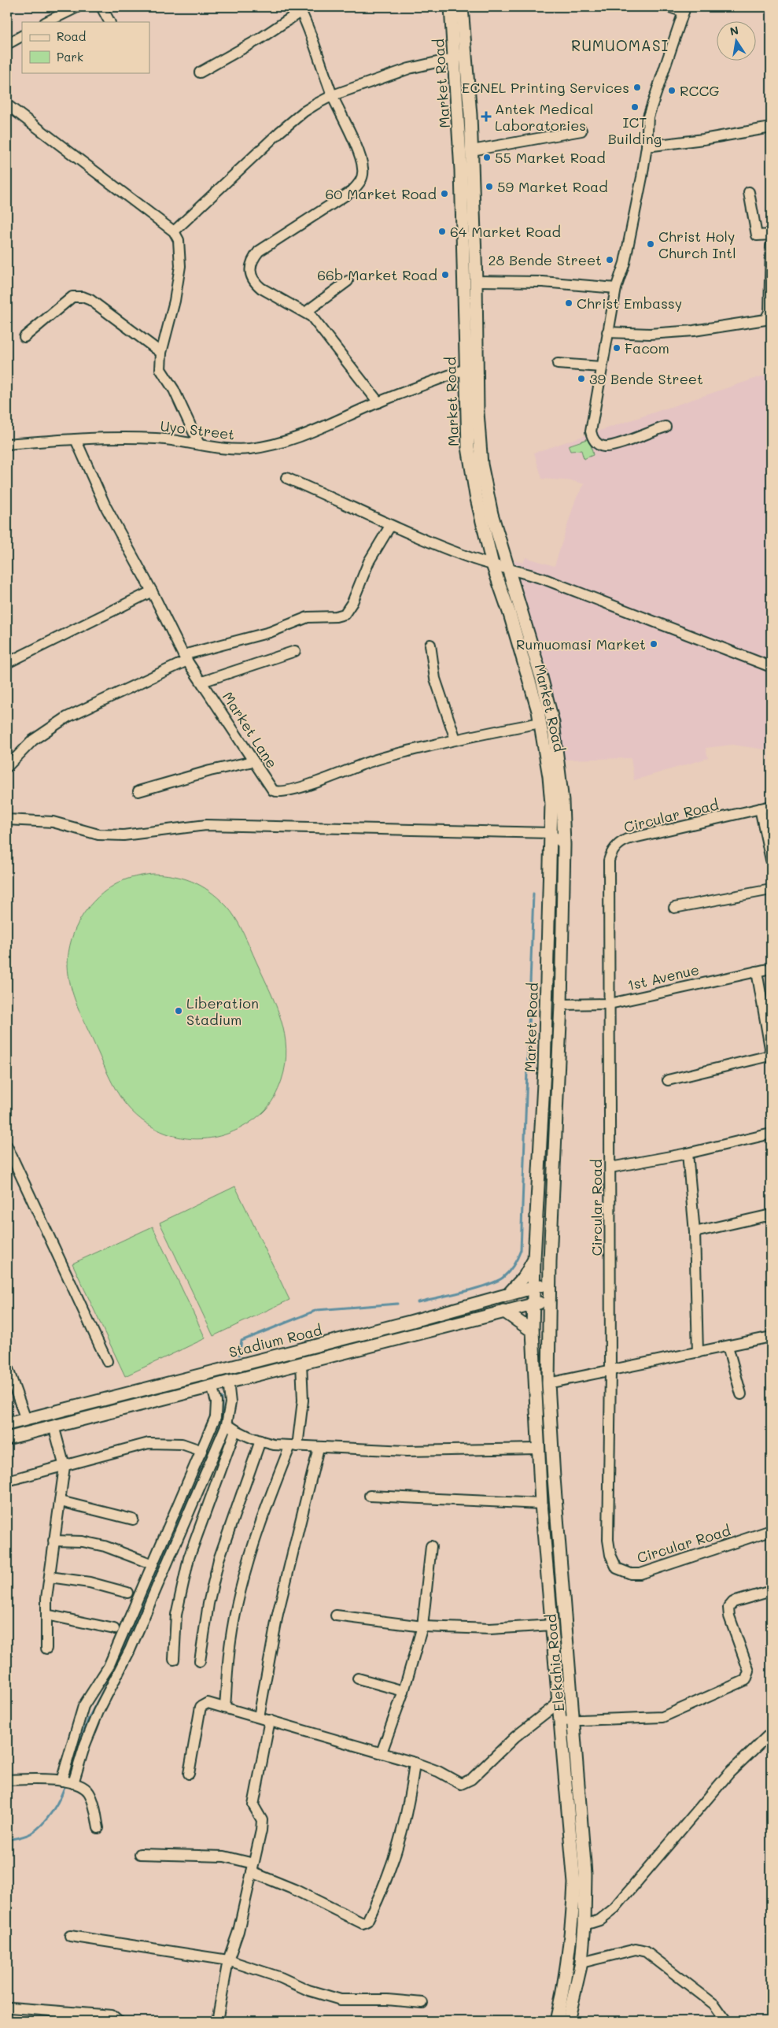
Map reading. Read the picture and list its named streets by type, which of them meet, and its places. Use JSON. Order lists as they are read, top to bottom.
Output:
{
  "streets": {
    "main road": ["Market Road", "Stadium Road", "Elekahia Road"],
    "street": [
      "Uyo Street",
      "Market Lane",
      "Circular Road",
      "1st Avenue"
    ]
  },
  "crossings": [
    ["Market Road", "Uyo Street"],
    ["Market Road", "Market Lane"],
    ["Market Road", "1st Avenue"],
    ["Market Road", "Stadium Road"],
    ["Market Road", "Elekahia Road"],
    ["Uyo Street", "Market Lane"],
    ["Circular Road", "1st Avenue"],
    ["Stadium Road", "Elekahia Road"]
  ],
  "districts": ["RUMUOMASI"],
  "places": {
    "other": [
      "ECNEL Printing Services",
      "RCCG",
      "ICT Building",
      "55 Market Road",
      "59 Market Road",
      "60 Market Road",
      "64 Market Road",
      "Christ Holy Church Intl",
      "28 Bende Street",
      "66b Market Road",
      "Christ Embassy",
      "Facom",
      "39 Bende Street",
      "Rumuomasi Market",
      "Liberation Stadium"
    ],
    "health": ["Antek Medical Laboratories"]
  },
  "legend": ["Road", "Park"],
  "north": "top"
}
